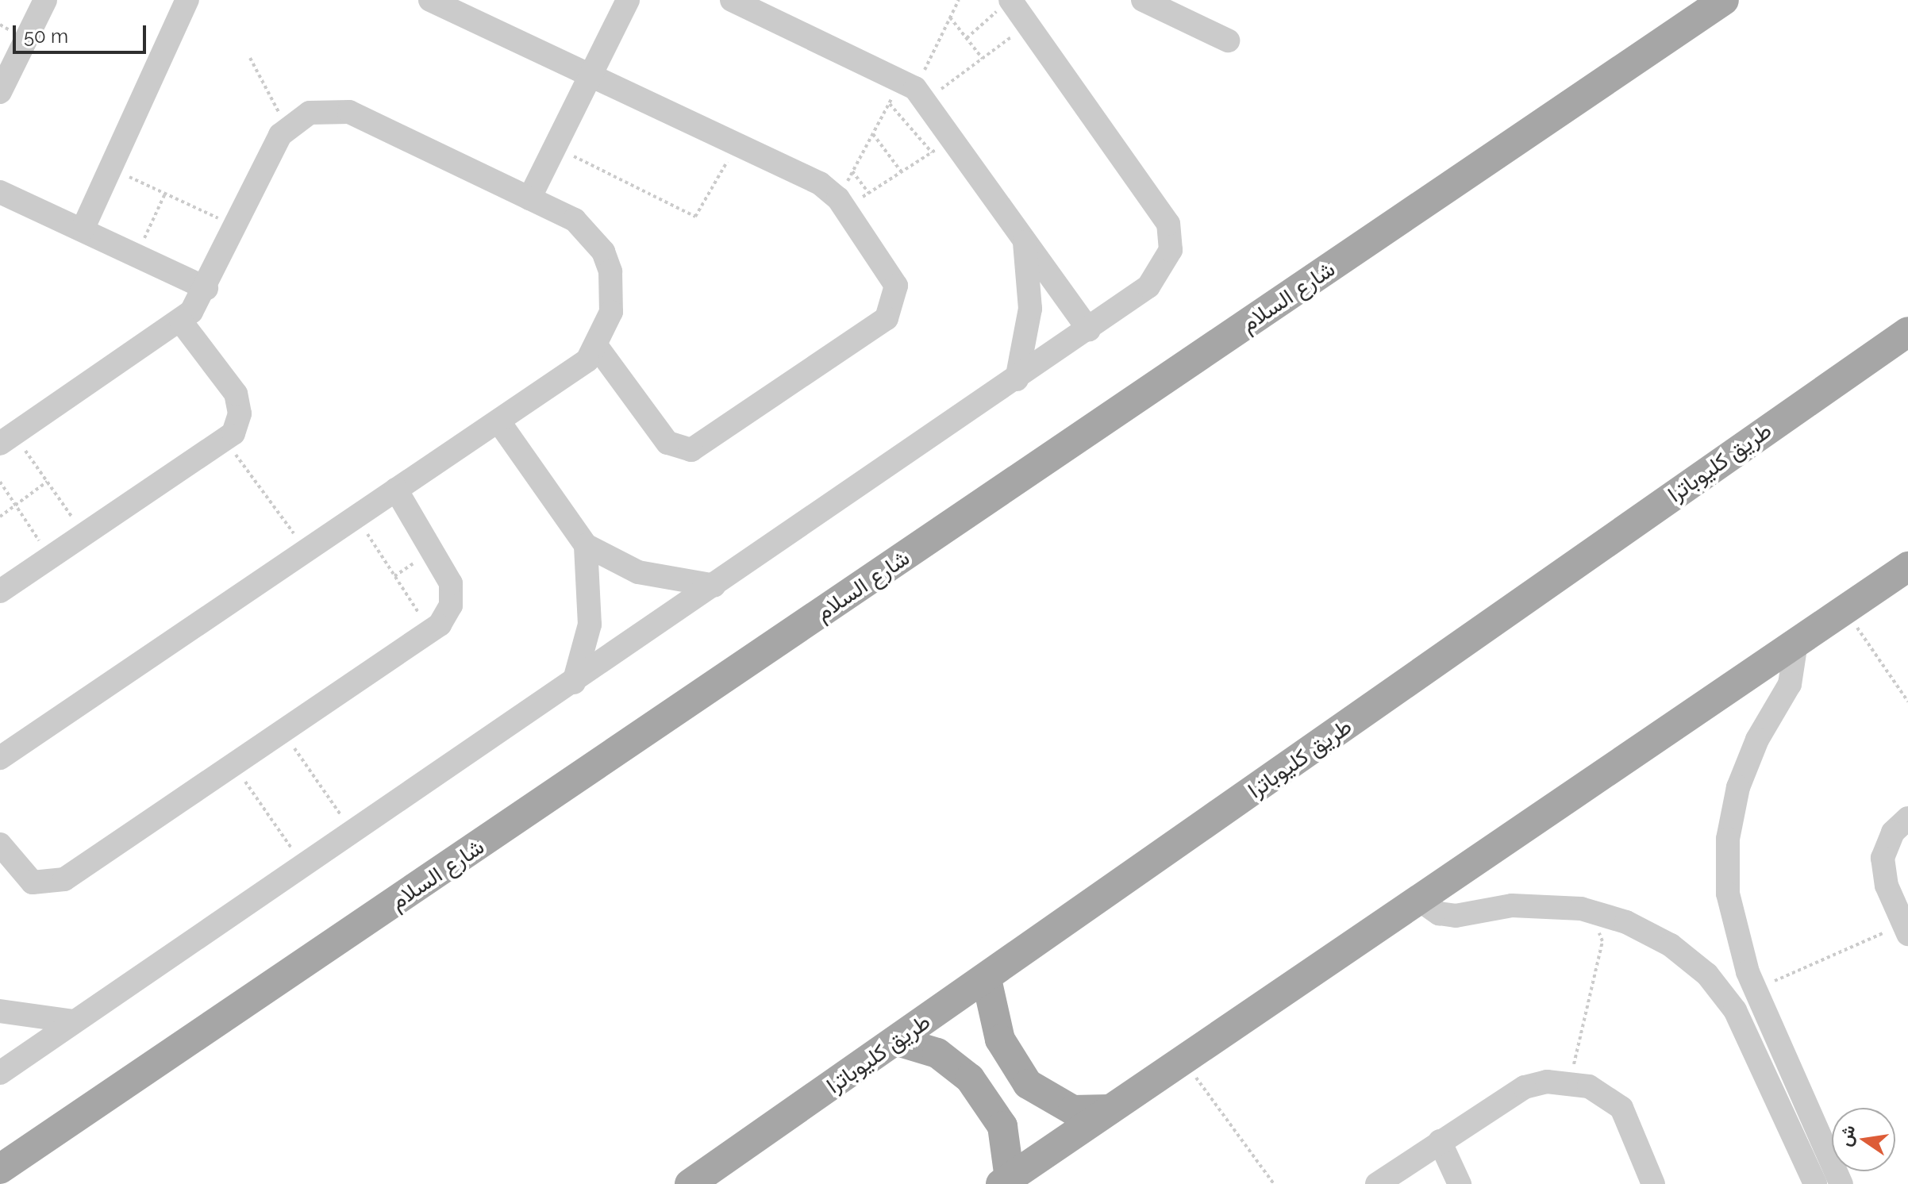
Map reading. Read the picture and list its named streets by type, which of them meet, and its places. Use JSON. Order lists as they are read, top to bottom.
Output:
{
  "streets": {
    "main road": ["شارع السلام", "طريق كليوباترا"]
  },
  "scale_bar": "50 m",
  "north": "left"
}
